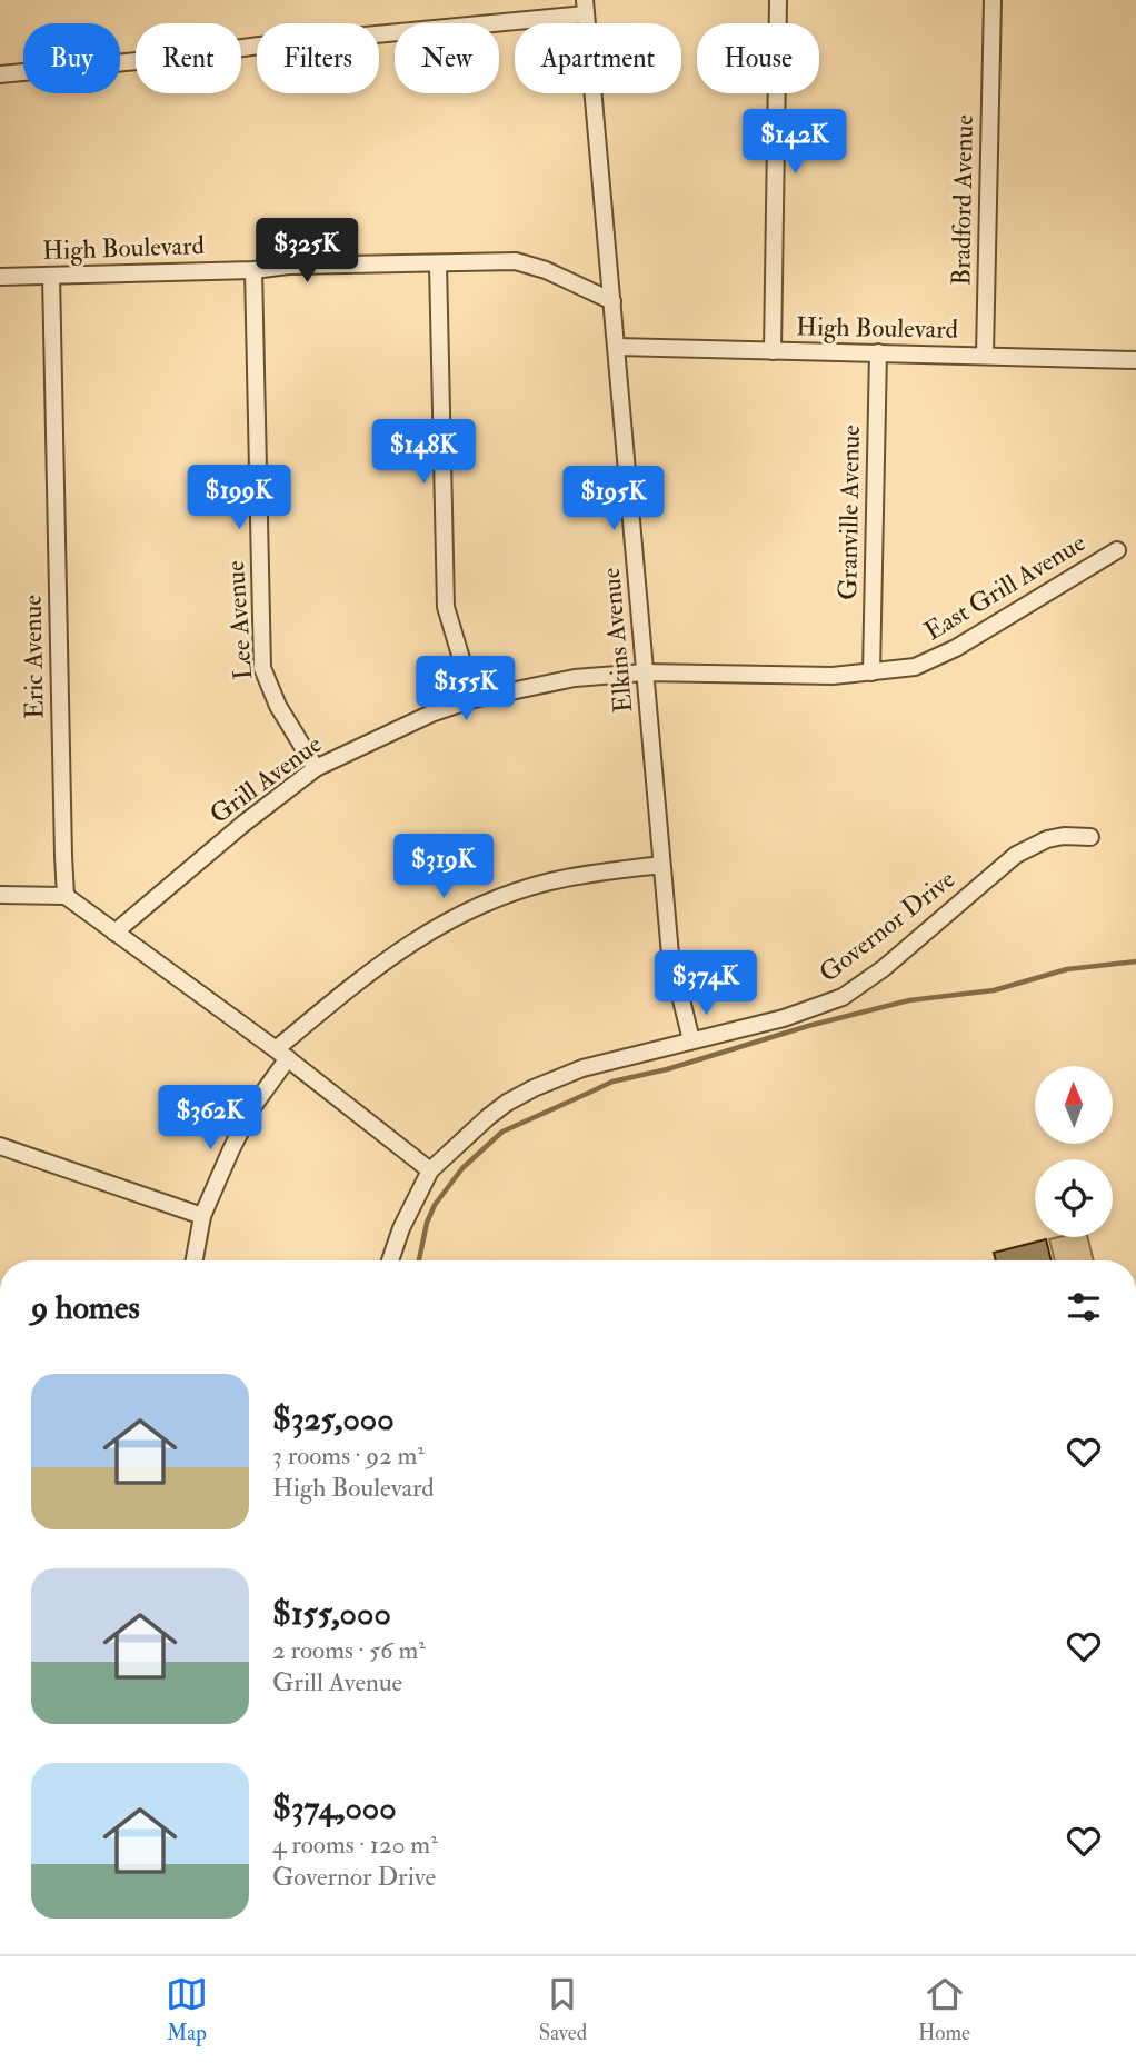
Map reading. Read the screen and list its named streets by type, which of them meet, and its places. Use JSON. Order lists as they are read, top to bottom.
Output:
{
  "streets": {
    "street": [
      "Bradford Avenue",
      "High Boulevard",
      "Granville Avenue",
      "East Grill Avenue",
      "Lee Avenue",
      "Elkins Avenue",
      "Eric Avenue",
      "Grill Avenue",
      "Governor Drive"
    ]
  },
  "crossings": [
    ["Bradford Avenue", "High Boulevard"],
    ["High Boulevard", "Granville Avenue"],
    ["High Boulevard", "Lee Avenue"],
    ["High Boulevard", "Elkins Avenue"],
    ["High Boulevard", "Eric Avenue"],
    ["Granville Avenue", "East Grill Avenue"],
    ["Granville Avenue", "Grill Avenue"],
    ["East Grill Avenue", "Grill Avenue"],
    ["Lee Avenue", "Grill Avenue"],
    ["Elkins Avenue", "Grill Avenue"],
    ["Elkins Avenue", "Governor Drive"]
  ],
  "north": "top",
  "page": {
    "chip": [
      "Buy",
      "Rent",
      "Filters",
      "New",
      "Apartment",
      "House"
    ],
    "price": [
      "$142K",
      "$325K",
      "$148K",
      "$199K",
      "$195K",
      "$155K",
      "$319K",
      "$374K",
      "$362K"
    ],
    "heading": "9 homes",
    "list": [
      {
        "name": "$325,000",
        "note": "3 rooms · 92 m² · High Boulevard"
      },
      {
        "name": "$155,000",
        "note": "2 rooms · 56 m² · Grill Avenue"
      },
      {
        "name": "$374,000",
        "note": "4 rooms · 120 m² · Governor Drive"
      }
    ],
    "tabs": ["Map", "Saved", "Home"]
  }
}
